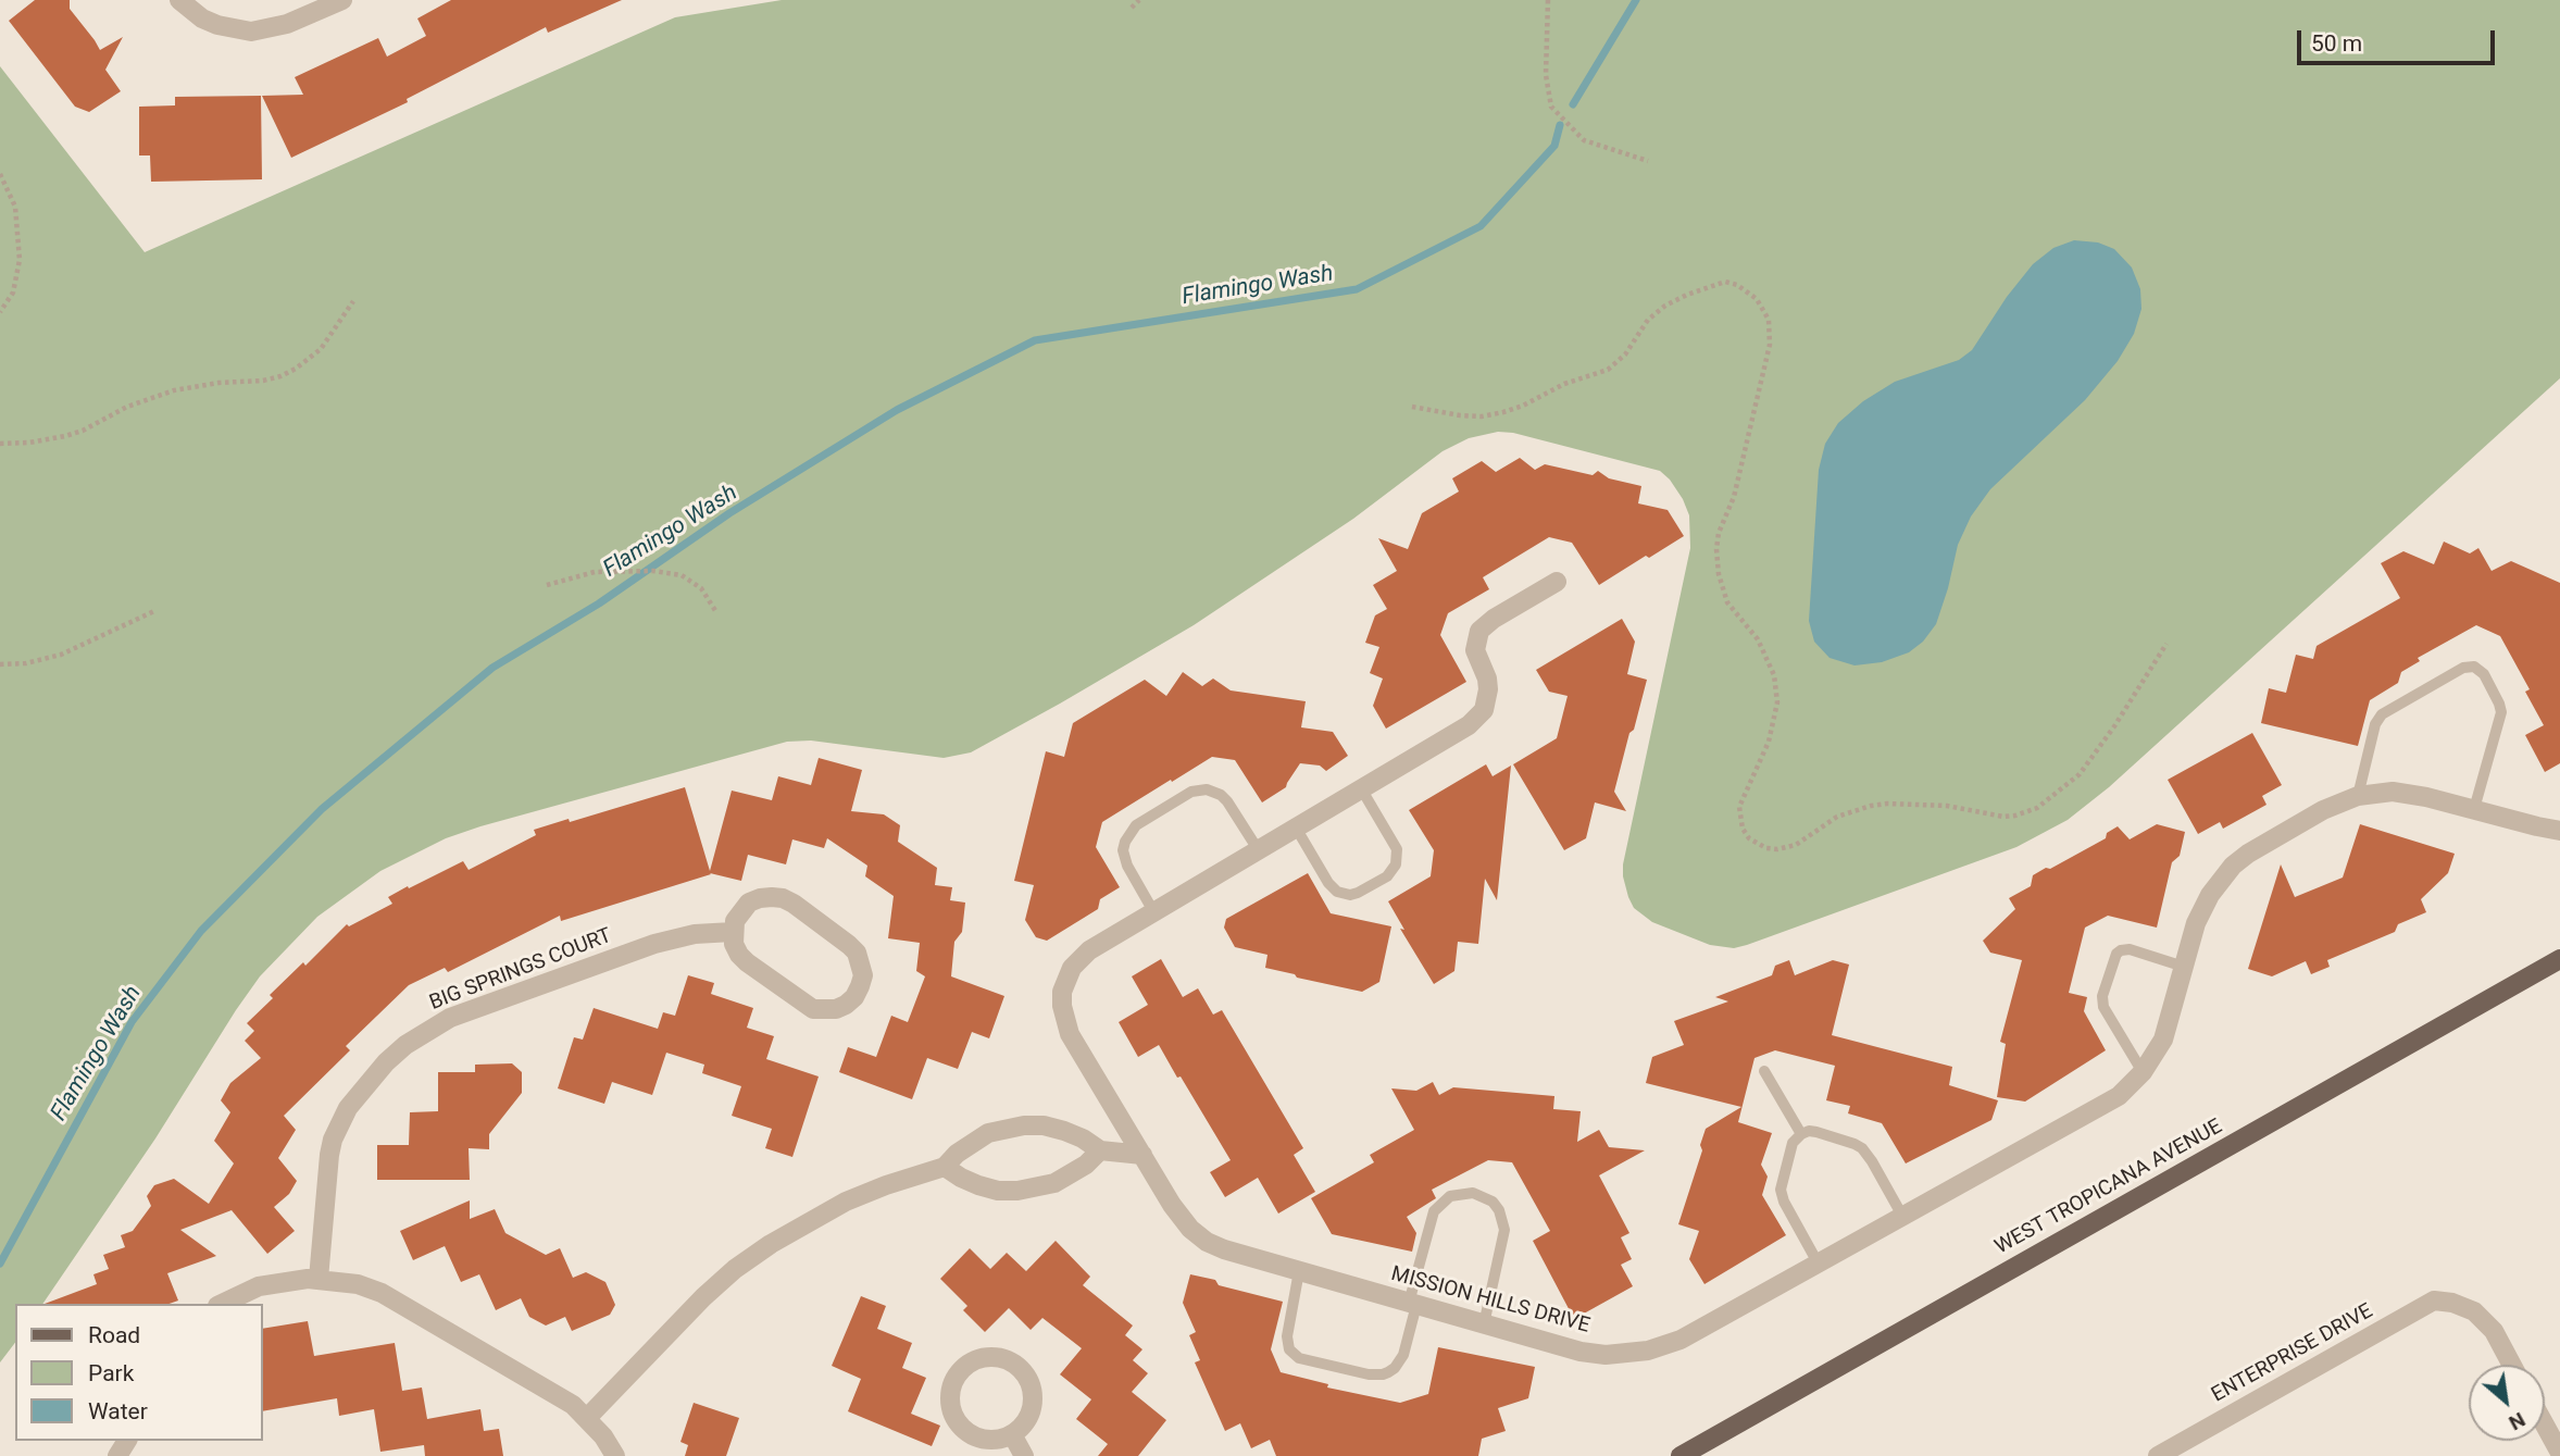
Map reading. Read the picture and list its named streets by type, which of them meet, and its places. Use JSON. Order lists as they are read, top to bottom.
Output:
{
  "streets": {
    "main road": ["WEST TROPICANA AVENUE"],
    "street": ["BIG SPRINGS COURT", "MISSION HILLS DRIVE", "ENTERPRISE DRIVE"]
  },
  "water": ["Flamingo Wash"],
  "legend": ["Road", "Park", "Water"],
  "scale_bar": "50 m",
  "north": "bottom right"
}
